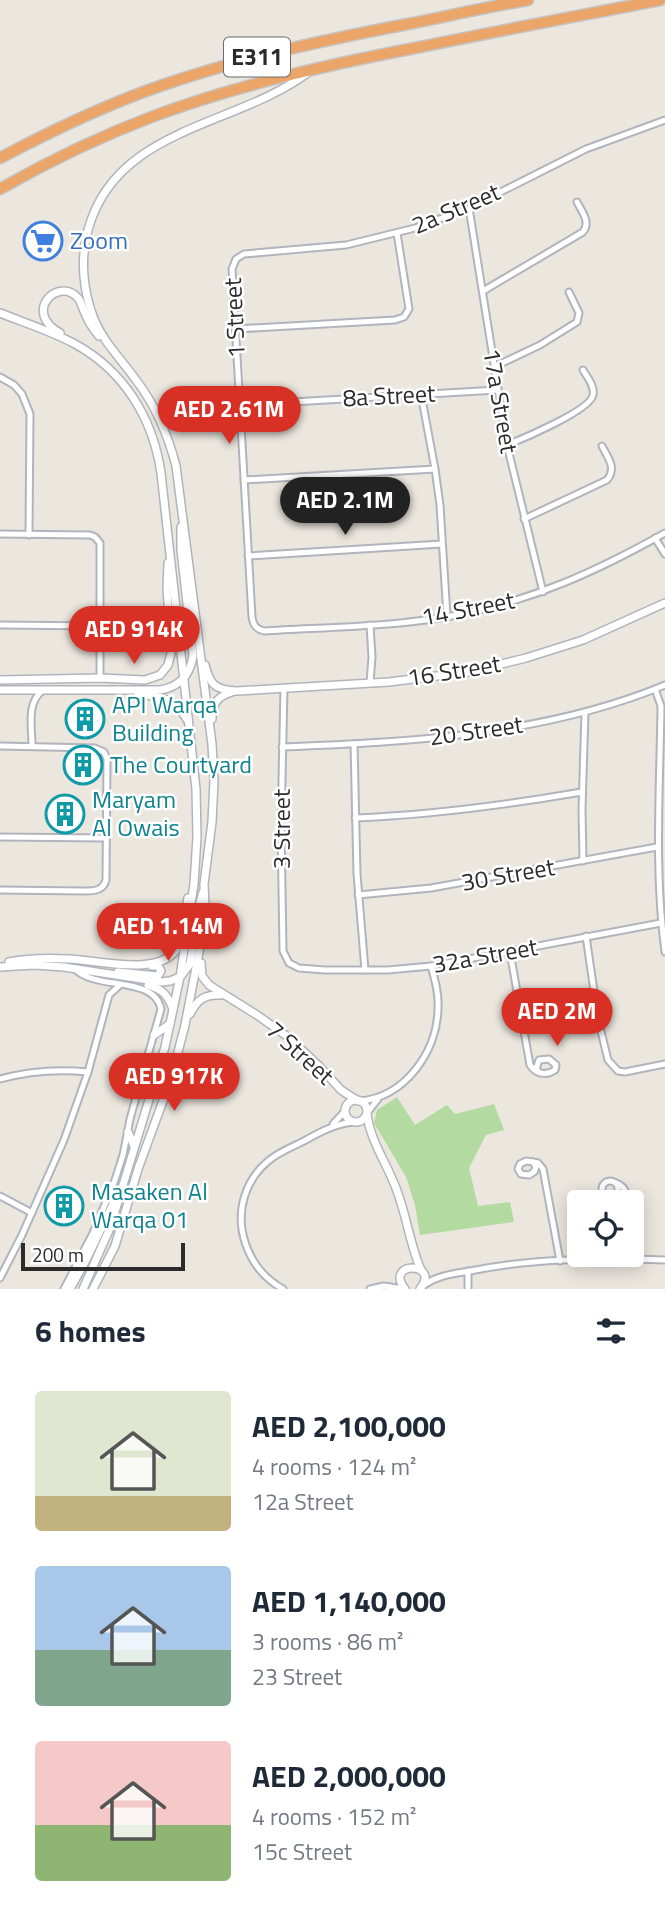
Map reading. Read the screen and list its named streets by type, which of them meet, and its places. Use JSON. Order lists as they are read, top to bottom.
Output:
{
  "streets": {
    "highway": ["E311"],
    "street": [
      "2a Street",
      "1 Street",
      "8a Street",
      "17a Street",
      "14 Street",
      "16 Street",
      "20 Street",
      "3 Street",
      "30 Street",
      "32a Street",
      "7 Street"
    ]
  },
  "crossings": [
    ["2a Street", "1 Street"],
    ["2a Street", "17a Street"],
    ["1 Street", "8a Street"],
    ["1 Street", "14 Street"],
    ["8a Street", "17a Street"],
    ["17a Street", "14 Street"],
    ["16 Street", "3 Street"],
    ["20 Street", "3 Street"],
    ["3 Street", "32a Street"]
  ],
  "places": {
    "supermarket": ["Zoom"],
    "building": [
      "API Warqa Building",
      "The Courtyard",
      "Maryam Al Owais",
      "Masaken Al Warqa 01"
    ]
  },
  "scale_bar": "200 m",
  "page": {
    "price": [
      "AED 2.61M",
      "AED 2.1M",
      "AED 914K",
      "AED 1.14M",
      "AED 2M",
      "AED 917K"
    ],
    "scale": "200 m",
    "heading": "6 homes",
    "list": [
      {
        "name": "AED 2,100,000",
        "note": "4 rooms · 124 m² · 12a Street"
      },
      {
        "name": "AED 1,140,000",
        "note": "3 rooms · 86 m² · 23 Street"
      },
      {
        "name": "AED 2,000,000",
        "note": "4 rooms · 152 m² · 15c Street"
      }
    ]
  }
}
